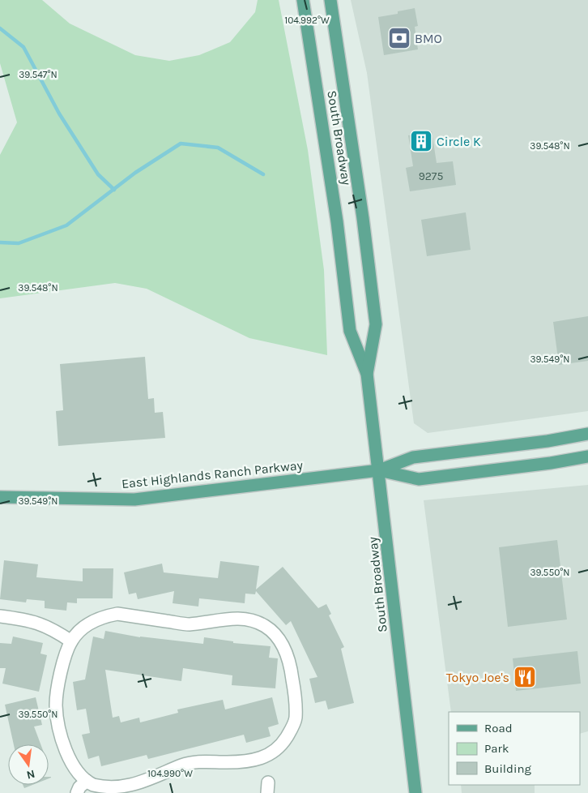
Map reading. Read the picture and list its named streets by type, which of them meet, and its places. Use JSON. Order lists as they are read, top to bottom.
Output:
{
  "streets": {
    "main road": ["South Broadway", "East Highlands Ranch Parkway"]
  },
  "crossings": [
    ["South Broadway", "East Highlands Ranch Parkway"]
  ],
  "places": {
    "bank": ["BMO"],
    "building": ["Circle K"],
    "restaurant": ["Tokyo Joe's"]
  },
  "house_numbers": ["9275"],
  "legend": ["Road", "Park", "Building"],
  "north": "bottom",
  "coordinates": [
    "104.992°W",
    "39.547°N",
    "39.548°N",
    "39.549°N",
    "39.550°N",
    "104.990°W"
  ]
}
